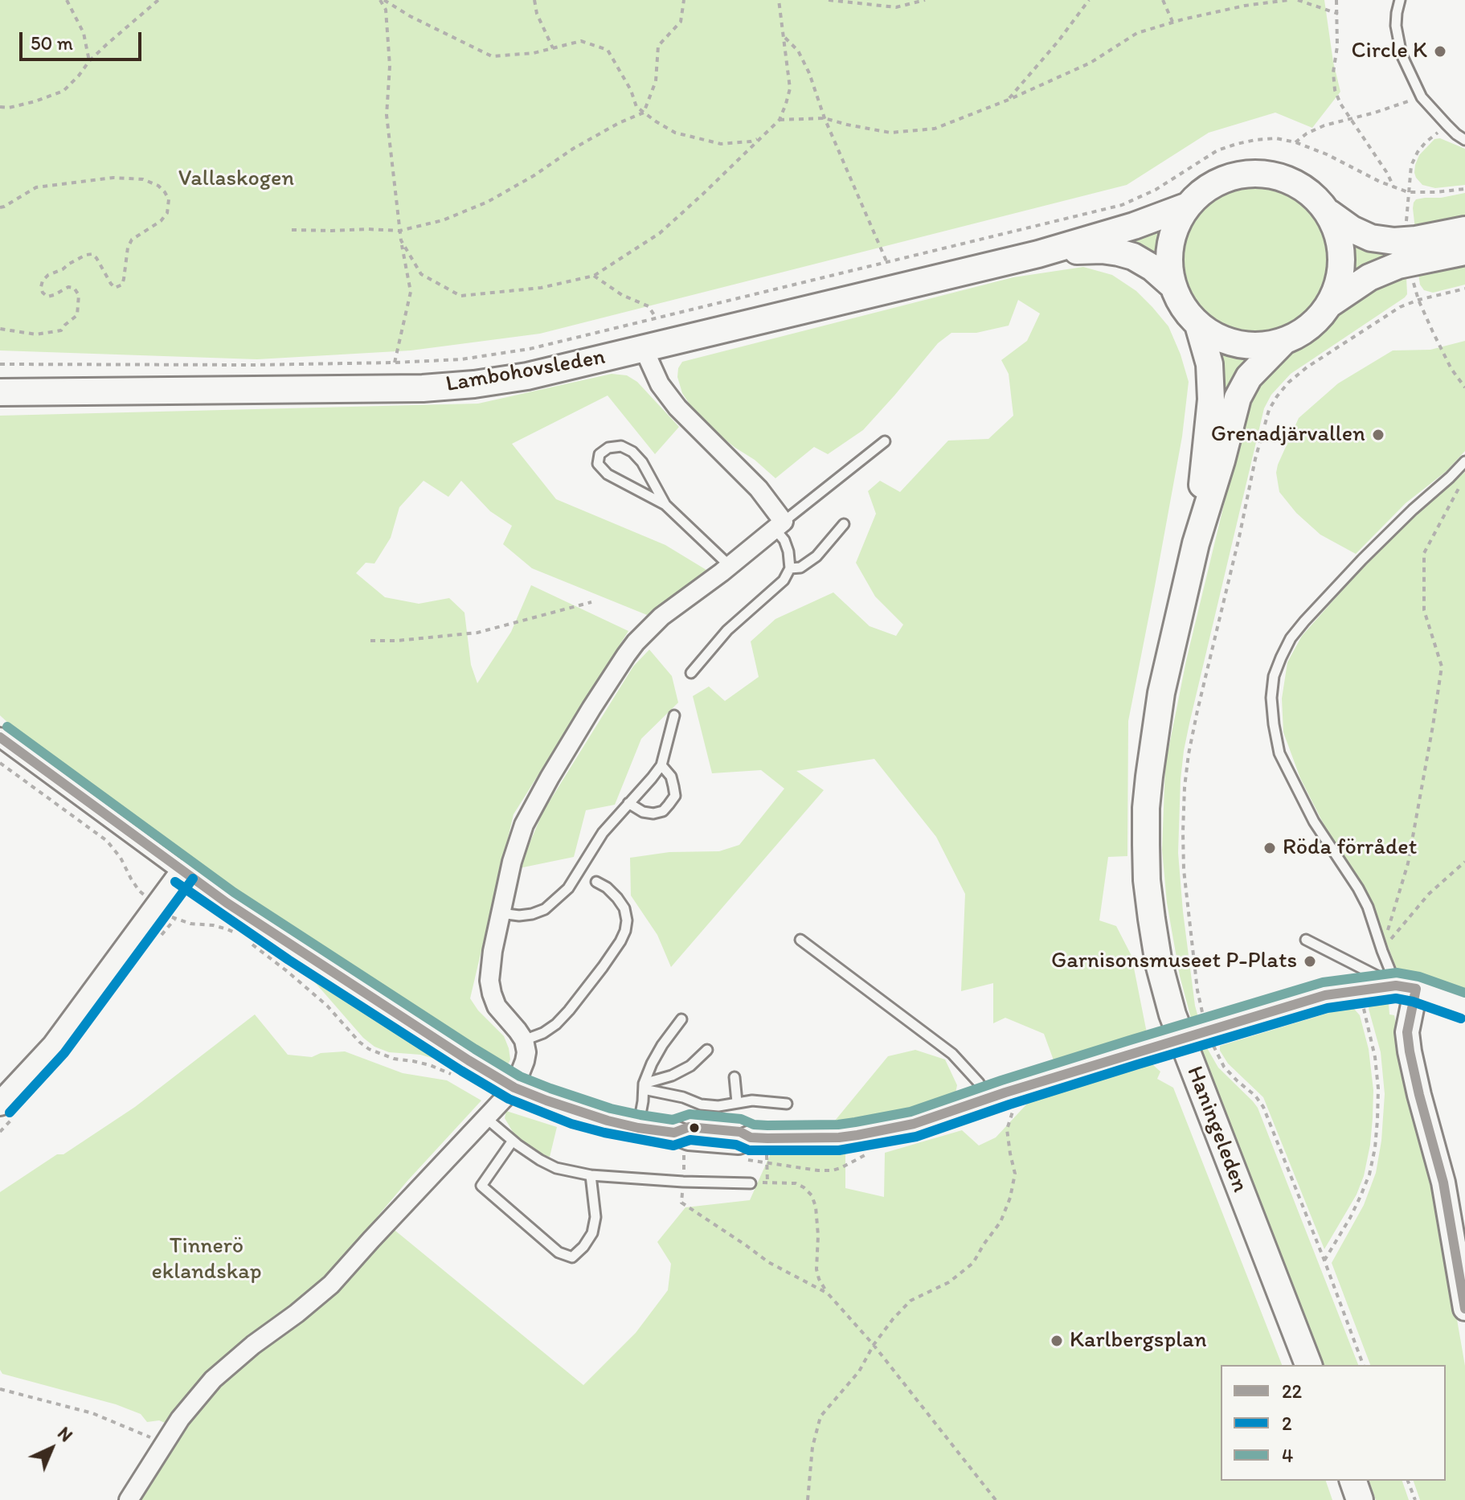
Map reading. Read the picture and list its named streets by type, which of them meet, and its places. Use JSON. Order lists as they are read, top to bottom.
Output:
{
  "streets": {
    "main road": ["Lambohovsleden", "Haningeleden"]
  },
  "crossings": [
    ["Lambohovsleden", "Haningeleden"]
  ],
  "parks": ["Vallaskogen", "Tinnerö eklandskap"],
  "places": [
    "Circle K",
    "Grenadjärvallen",
    "Röda förrådet",
    "Garnisonsmuseet P-Plats",
    "Karlbergsplan"
  ],
  "lines": ["transit line 4", "transit line 22", "transit line 2"],
  "legend": ["22", "2", "4"],
  "scale_bar": "50 m",
  "north": "top right"
}
